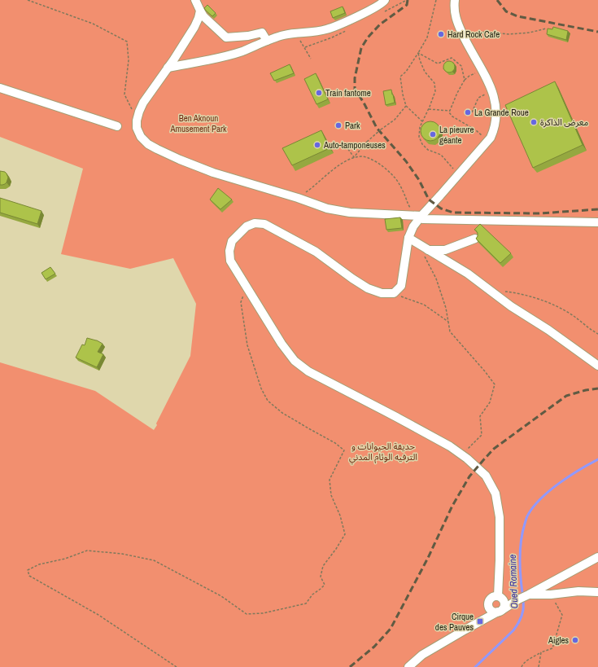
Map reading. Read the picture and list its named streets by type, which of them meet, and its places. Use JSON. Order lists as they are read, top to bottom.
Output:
{
  "water": ["Oued Romaine"],
  "parks": ["Ben Aknoun Amusement Park", "حديقة الحيوانات و الترفيه الوئام المدني"],
  "places": {
    "other": [
      "Hard Rock Cafe",
      "Train fantome",
      "La Grande Roue",
      "معرض الذاكرة",
      "Park",
      "La pieuvre géante",
      "Auto-tamponeuses",
      "Aigles"
    ],
    "transit": ["Cirque des Pauves"]
  }
}
